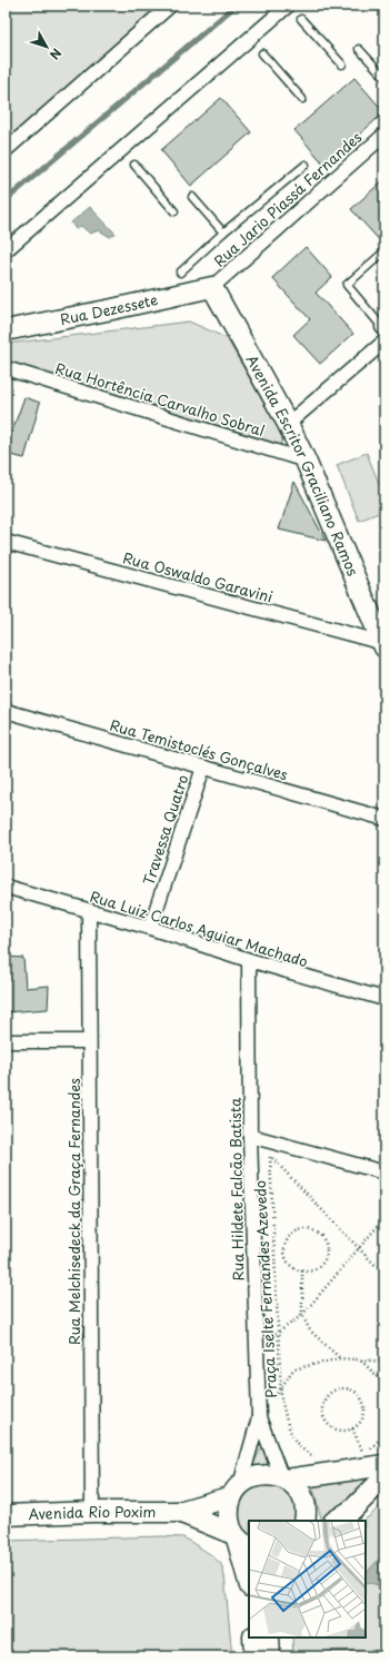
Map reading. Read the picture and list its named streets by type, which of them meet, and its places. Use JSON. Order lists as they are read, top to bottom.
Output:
{
  "streets": {
    "street": [
      "Rua Jario Piassá Fernandes",
      "Rua Dezessete",
      "Rua Hortência Carvalho Sobral",
      "Avenida Escritor Graciliano Ramos",
      "Rua Oswaldo Garavini",
      "Rua Temistoclés Gonçalves",
      "Travessa Quatro",
      "Rua Luiz Carlos Aguiar Machado",
      "Rua Hildete Falcão Batista",
      "Rua Melchisedeck da Graça Fernandes",
      "Avenida Rio Poxim"
    ],
    "path": ["Praça Iselte Fernandes Azevedo"]
  },
  "crossings": [
    ["Rua Jario Piassá Fernandes", "Rua Dezessete"],
    ["Rua Jario Piassá Fernandes", "Avenida Escritor Graciliano Ramos"],
    ["Rua Dezessete", "Avenida Escritor Graciliano Ramos"],
    ["Rua Hortência Carvalho Sobral", "Avenida Escritor Graciliano Ramos"],
    ["Avenida Escritor Graciliano Ramos", "Rua Oswaldo Garavini"],
    ["Rua Temistoclés Gonçalves", "Travessa Quatro"],
    ["Travessa Quatro", "Rua Luiz Carlos Aguiar Machado"],
    ["Rua Luiz Carlos Aguiar Machado", "Rua Hildete Falcão Batista"],
    ["Rua Luiz Carlos Aguiar Machado", "Rua Melchisedeck da Graça Fernandes"],
    ["Rua Hildete Falcão Batista", "Avenida Rio Poxim"],
    ["Rua Melchisedeck da Graça Fernandes", "Avenida Rio Poxim"]
  ],
  "north": "bottom right"
}
